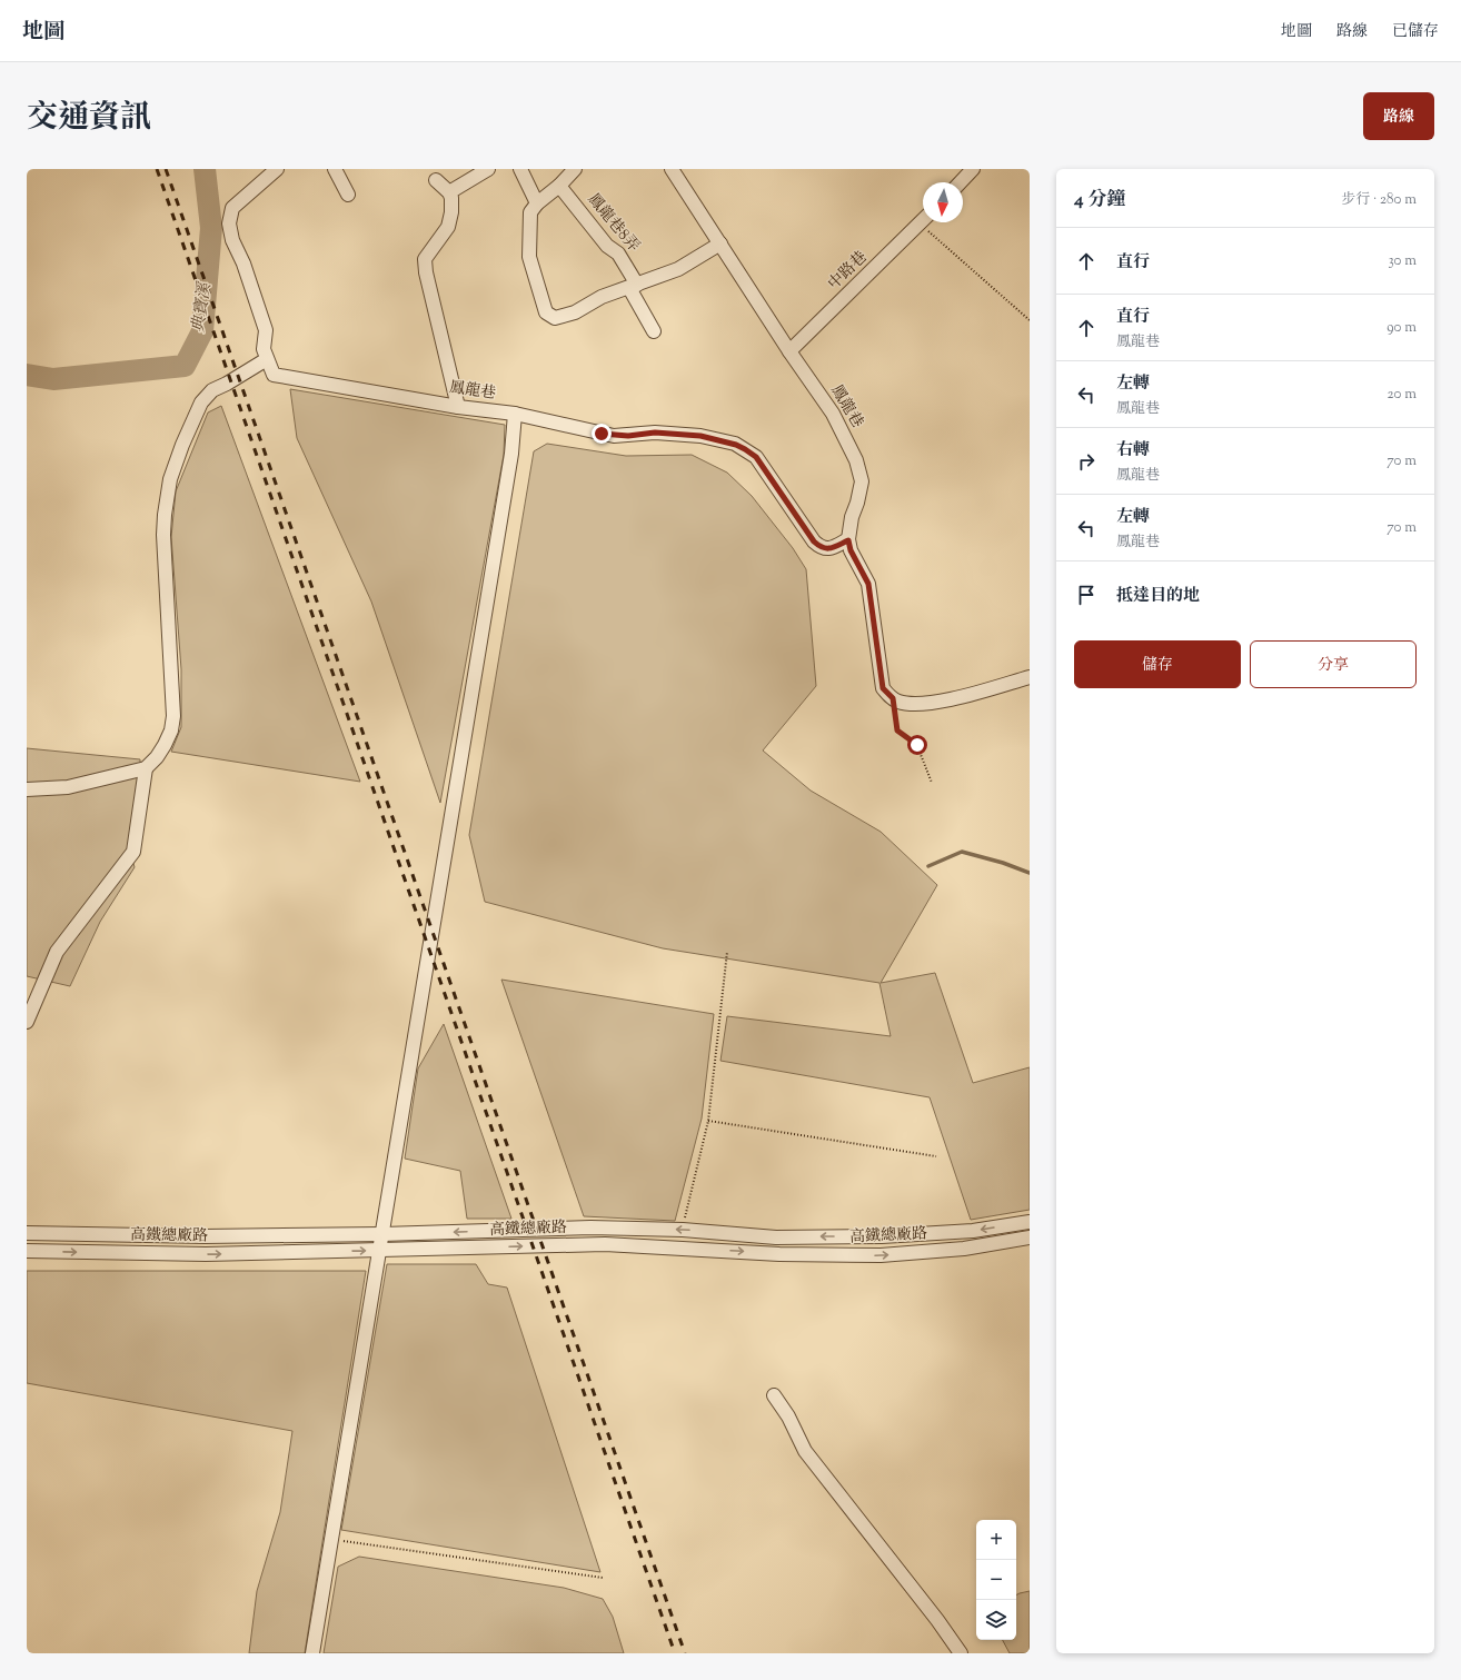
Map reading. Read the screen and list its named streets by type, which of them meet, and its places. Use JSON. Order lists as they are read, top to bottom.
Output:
{
  "streets": {
    "street": [
      "鳳龍巷8弄",
      "中路巷",
      "鳳龍巷",
      "高鐵總廠路"
    ]
  },
  "crossings": [
    ["中路巷", "鳳龍巷"]
  ],
  "water": ["典寶溪"],
  "north": "bottom",
  "page": {
    "header": "地圖",
    "nav": ["地圖", "路線", "已儲存"],
    "title": "交通資訊",
    "buttons": [
      "路線",
      ["儲存", "分享"]
    ],
    "heading": ["4 分鐘", "步行 · 280 m"],
    "list": [
      ["直行", "30 m"],
      ["直行", "鳳龍巷", "90 m"],
      ["左轉", "鳳龍巷", "20 m"],
      ["右轉", "鳳龍巷", "70 m"],
      ["左轉", "鳳龍巷", "70 m"],
      "抵達目的地"
    ],
    "map_buttons": ["+", "−"]
  }
}
